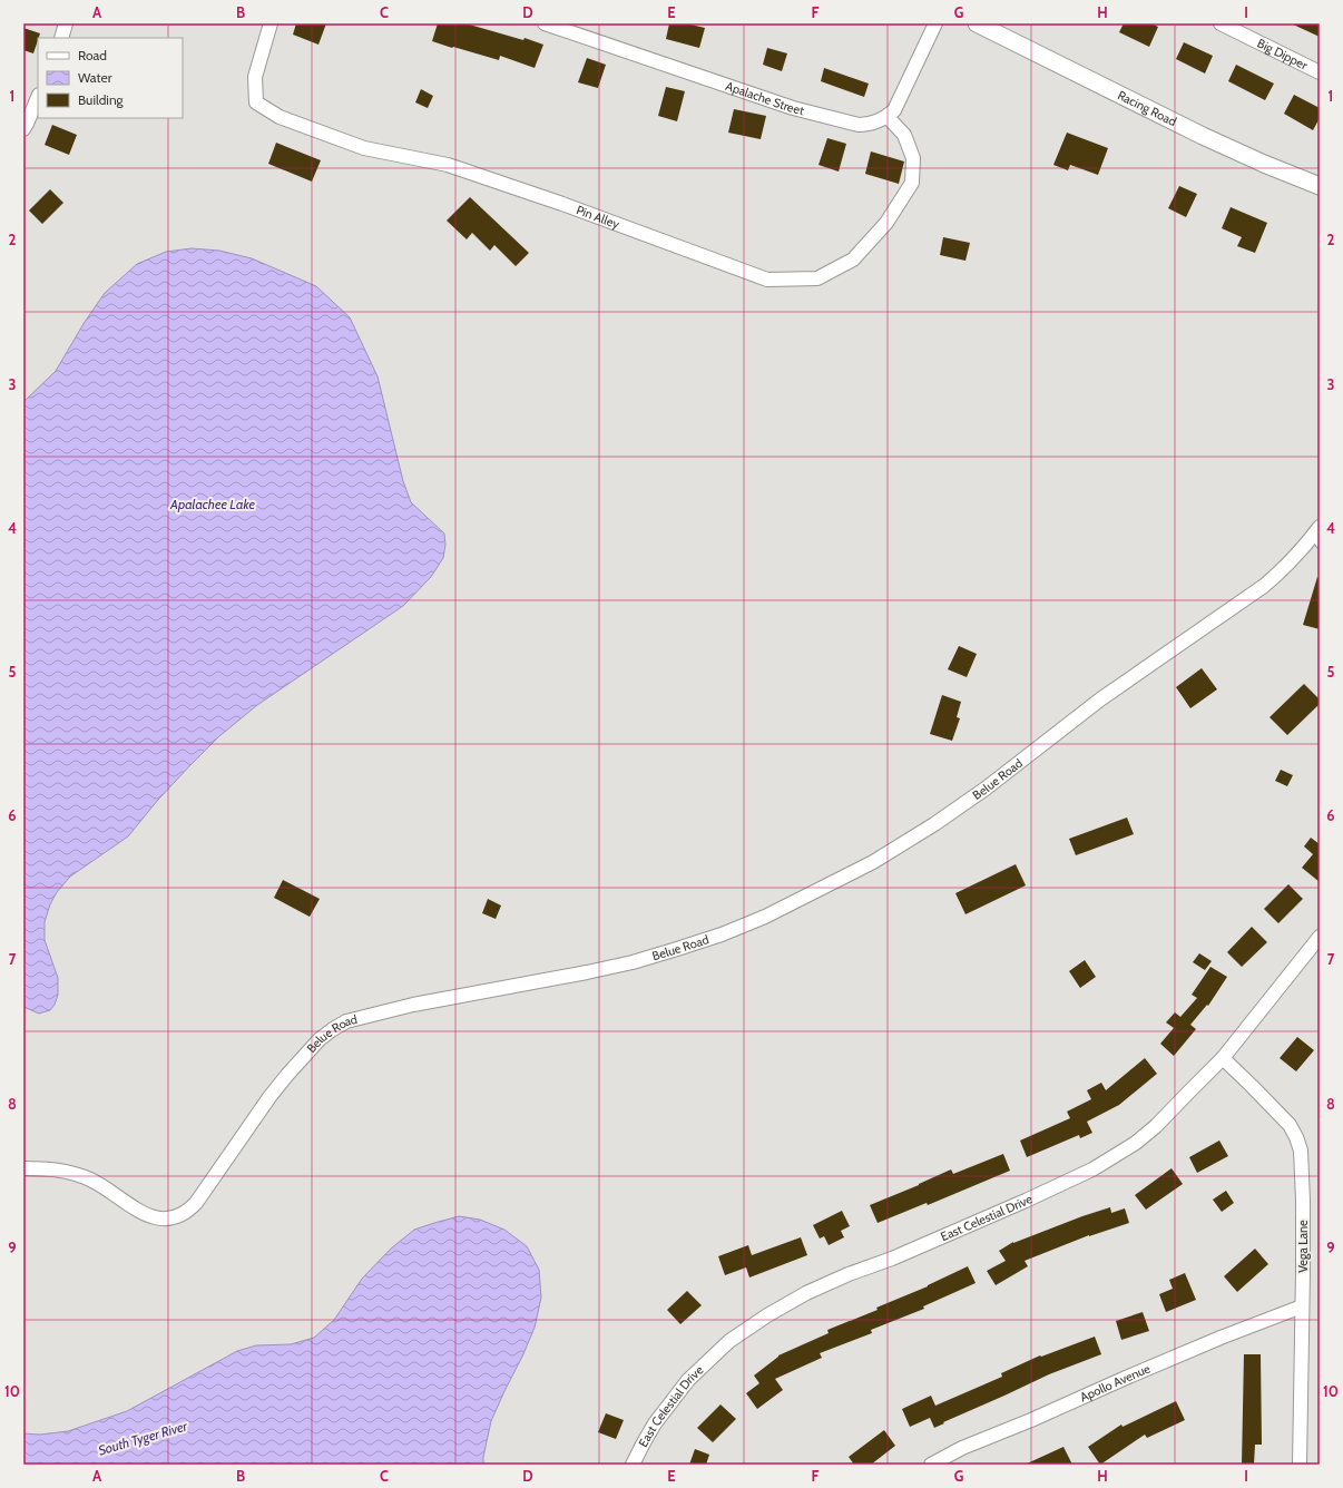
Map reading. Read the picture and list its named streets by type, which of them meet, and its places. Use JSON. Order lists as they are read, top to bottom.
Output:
{
  "streets": {
    "street": [
      "Big Dipper",
      "Apalache Street",
      "Racing Road",
      "Pin Alley",
      "Belue Road",
      "East Celestial Drive",
      "Vega Lane",
      "Apollo Avenue"
    ]
  },
  "crossings": [
    ["Apalache Street", "Pin Alley"],
    ["East Celestial Drive", "Vega Lane"],
    ["Vega Lane", "Apollo Avenue"]
  ],
  "water": ["Apalachee Lake", "South Tyger River"],
  "legend": ["Road", "Water", "Building"],
  "grid": {
    "columns": [
      "A",
      "B",
      "C",
      "D",
      "E",
      "F",
      "G",
      "H",
      "I"
    ],
    "rows": [
      "1",
      "2",
      "3",
      "4",
      "5",
      "6",
      "7",
      "8",
      "9",
      "10"
    ]
  }
}
